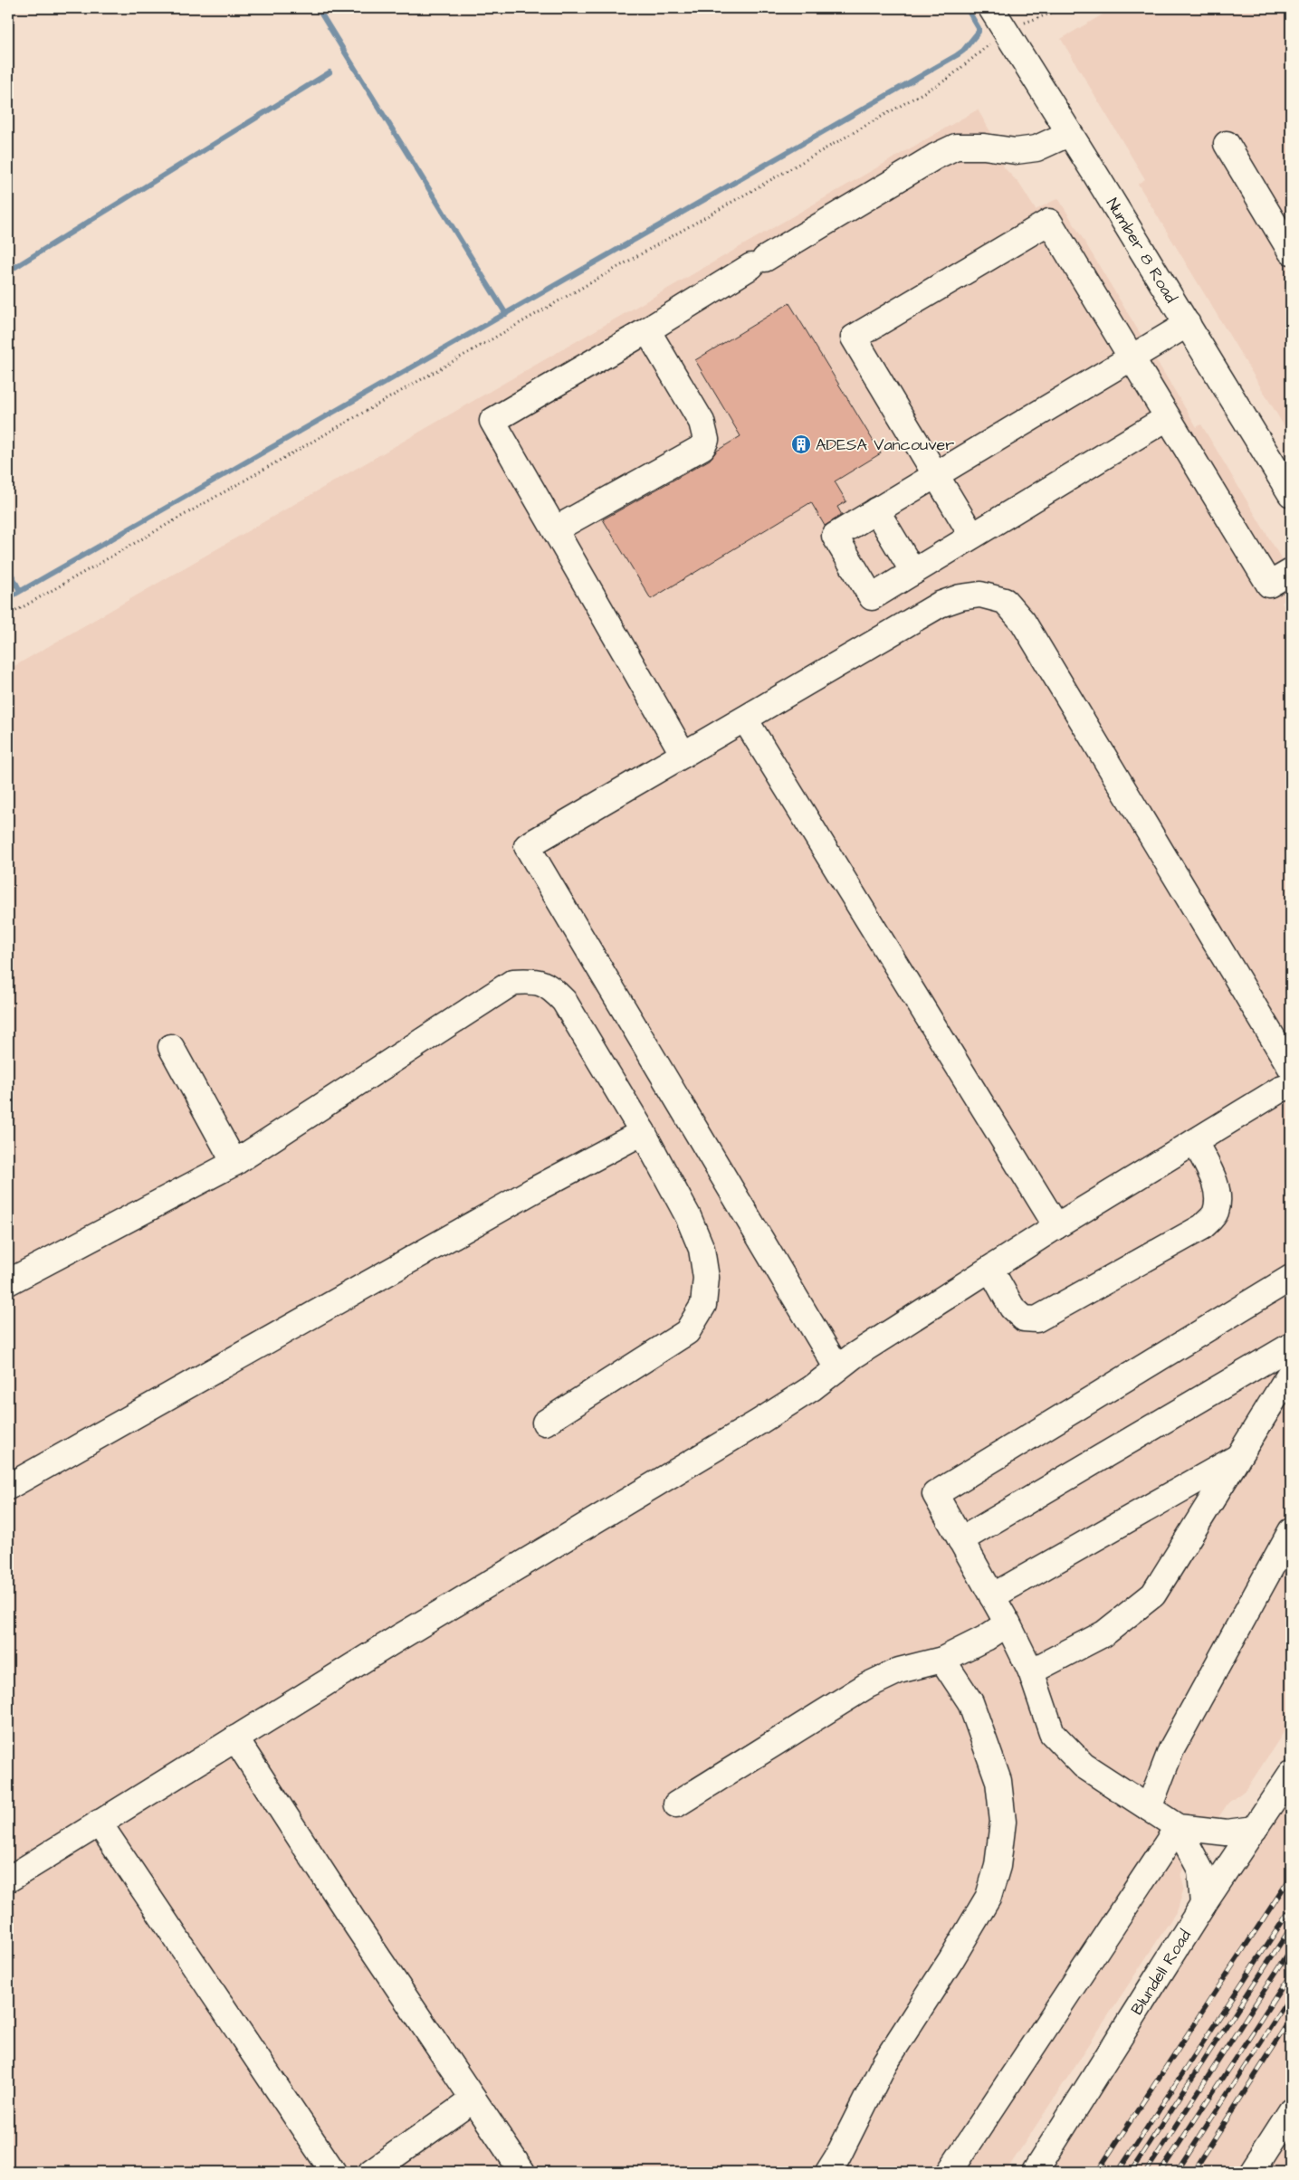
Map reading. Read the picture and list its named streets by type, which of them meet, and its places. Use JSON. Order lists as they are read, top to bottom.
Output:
{
  "streets": {
    "street": ["Number 8 Road", "Blundell Road"]
  },
  "places": {
    "building": ["ADESA Vancouver"]
  }
}
